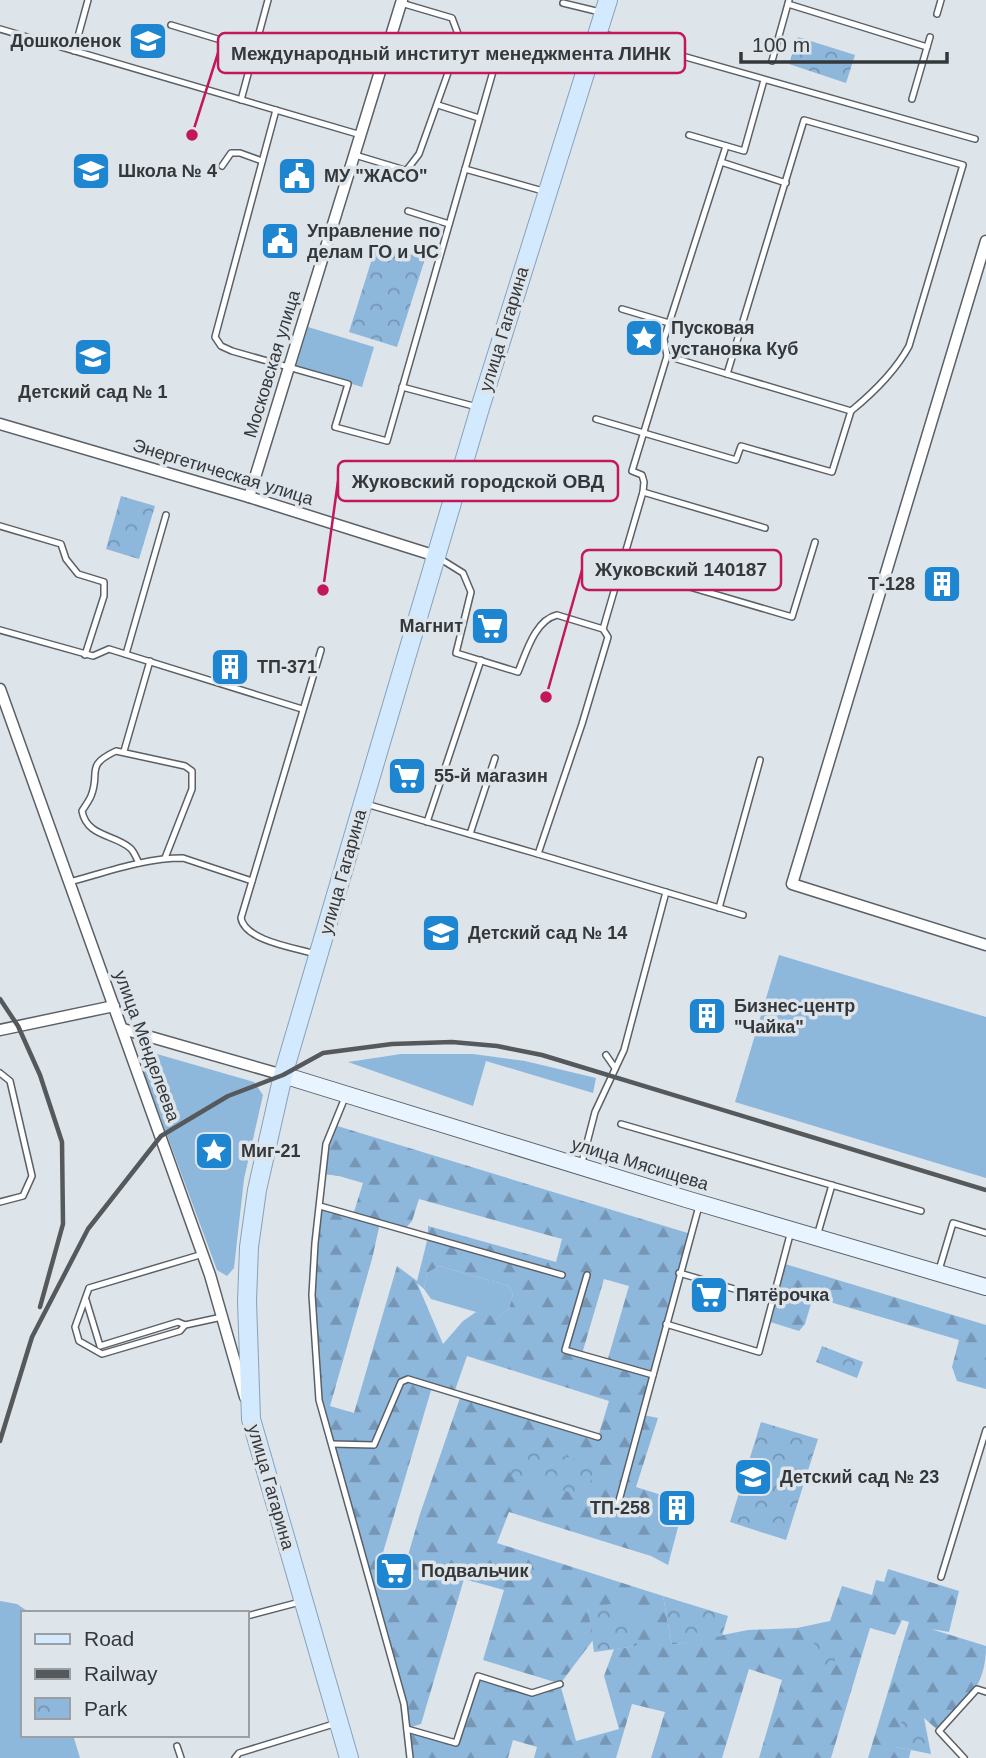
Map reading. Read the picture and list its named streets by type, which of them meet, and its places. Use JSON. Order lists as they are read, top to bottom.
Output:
{
  "streets": {
    "main road": ["улица Гагарина", "улица Мясищева"],
    "street": ["Московская улица", "Энергетическая улица", "улица Менделеева"]
  },
  "crossings": [
    ["улица Гагарина", "Энергетическая улица"],
    ["улица Гагарина", "улица Менделеева"],
    ["улица Гагарина", "улица Мясищева"],
    ["Московская улица", "Энергетическая улица"]
  ],
  "places": {
    "school or university": [
      "Дошколенок",
      "Школа № 4",
      "Детский сад № 1",
      "Детский сад № 14",
      "Детский сад № 23"
    ],
    "other": ["Международный институт менеджмента ЛИНК", "Жуковский городской ОВД", "Жуковский 140187"],
    "public building": ["МУ \"ЖАСО\"", "Управление по делам ГО и ЧС"],
    "place": ["Пусковая установка Куб", "Миг-21"],
    "building": [
      "Т-128",
      "ТП-371",
      "Бизнес-центр \"Чайка\"",
      "ТП-258"
    ],
    "supermarket": [
      "Магнит",
      "55-й магазин",
      "Пятёрочка",
      "Подвальчик"
    ]
  },
  "legend": ["Road", "Railway", "Park"],
  "scale_bar": "100 m"
}
